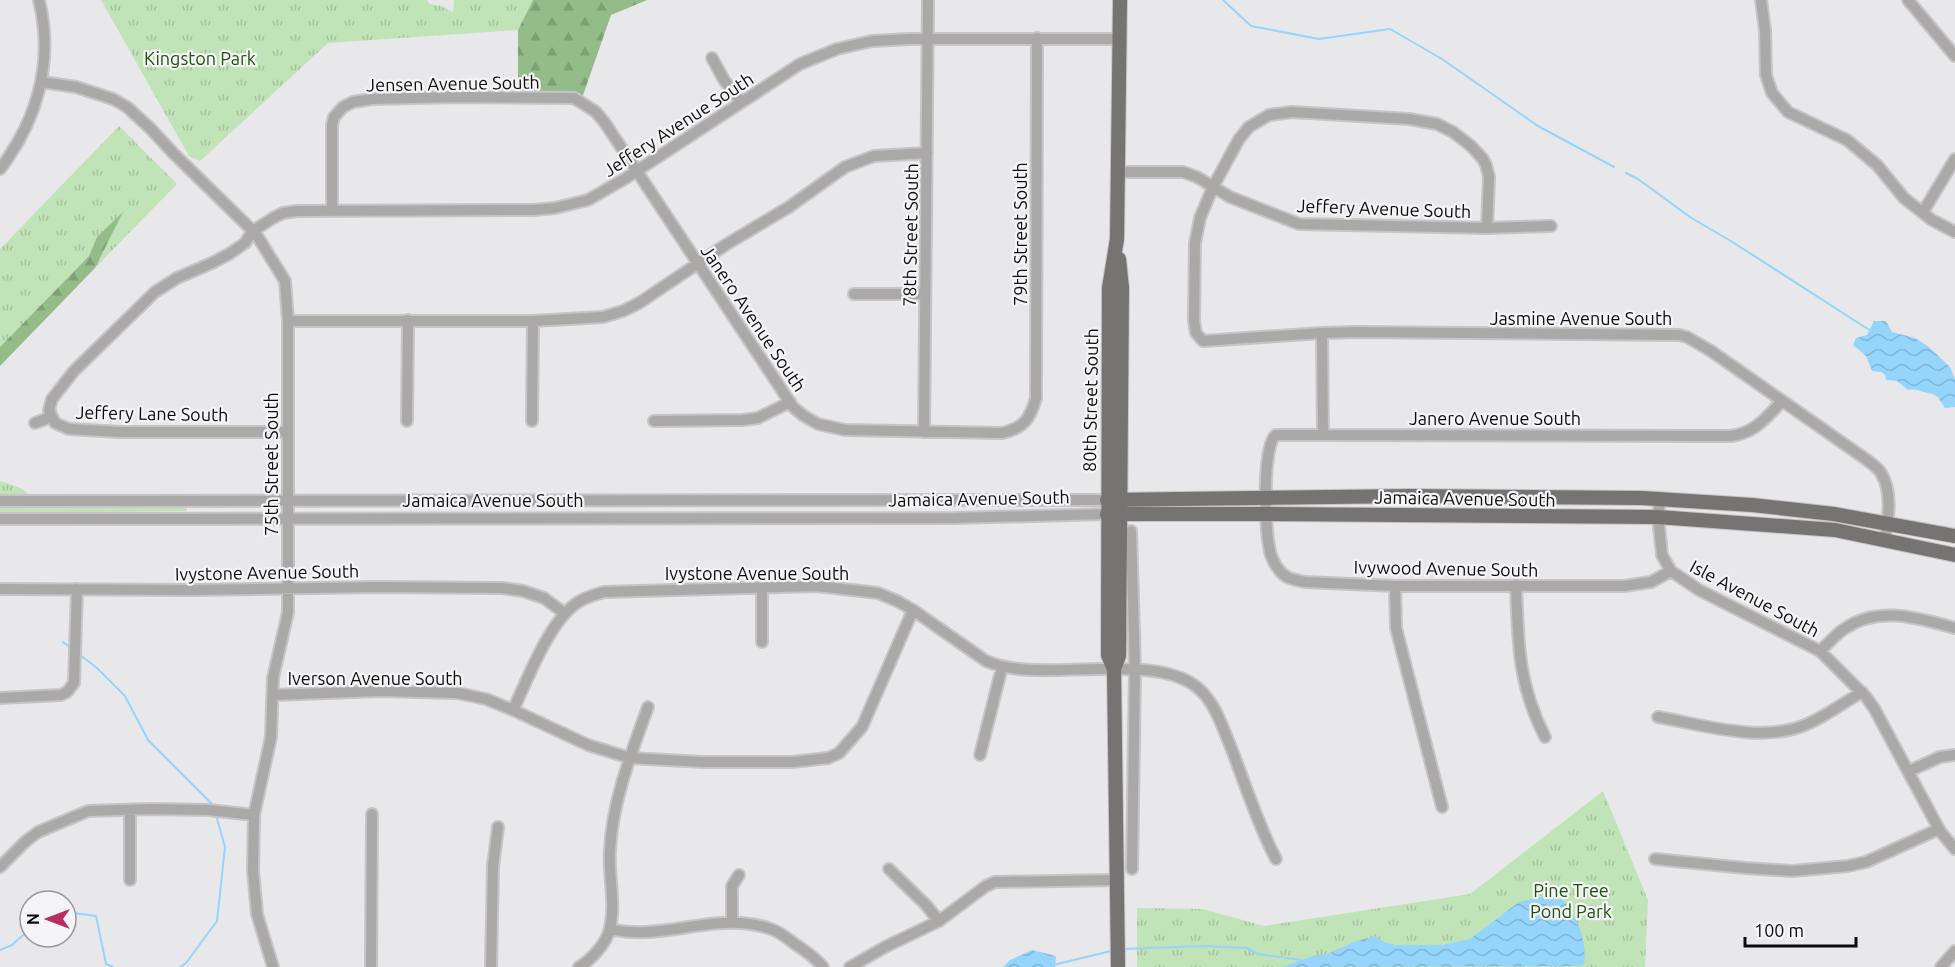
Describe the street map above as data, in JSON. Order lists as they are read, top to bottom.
{
  "streets": {
    "main road": ["80th Street South", "Jamaica Avenue South"],
    "street": [
      "Jensen Avenue South",
      "Jeffery Avenue South",
      "79th Street South",
      "78th Street South",
      "Janero Avenue South",
      "Jasmine Avenue South",
      "Jeffery Lane South",
      "75th Street South",
      "Ivywood Avenue South",
      "Ivystone Avenue South",
      "Isle Avenue South",
      "Iverson Avenue South"
    ]
  },
  "crossings": [
    ["Jensen Avenue South", "Jeffery Avenue South"],
    ["Jensen Avenue South", "Janero Avenue South"],
    ["Jeffery Avenue South", "79th Street South"],
    ["Jeffery Avenue South", "78th Street South"],
    ["Jeffery Avenue South", "Janero Avenue South"],
    ["Jeffery Avenue South", "Jasmine Avenue South"],
    ["Jeffery Avenue South", "80th Street South"],
    ["Jeffery Avenue South", "Jeffery Lane South"],
    ["Jeffery Avenue South", "75th Street South"],
    ["79th Street South", "Janero Avenue South"],
    ["78th Street South", "Janero Avenue South"],
    ["Janero Avenue South", "Jasmine Avenue South"],
    ["Janero Avenue South", "Jamaica Avenue South"],
    ["Janero Avenue South", "Ivywood Avenue South"],
    ["Jasmine Avenue South", "Jamaica Avenue South"],
    ["80th Street South", "Jamaica Avenue South"],
    ["80th Street South", "Ivystone Avenue South"],
    ["Jeffery Lane South", "75th Street South"],
    ["75th Street South", "Jamaica Avenue South"],
    ["75th Street South", "Ivystone Avenue South"],
    ["75th Street South", "Iverson Avenue South"],
    ["Jamaica Avenue South", "Ivywood Avenue South"],
    ["Jamaica Avenue South", "Isle Avenue South"],
    ["Ivywood Avenue South", "Isle Avenue South"],
    ["Ivystone Avenue South", "Iverson Avenue South"]
  ],
  "parks": ["Kingston Park", "Pine Tree Pond Park"],
  "scale_bar": "100 m",
  "north": "left"
}
